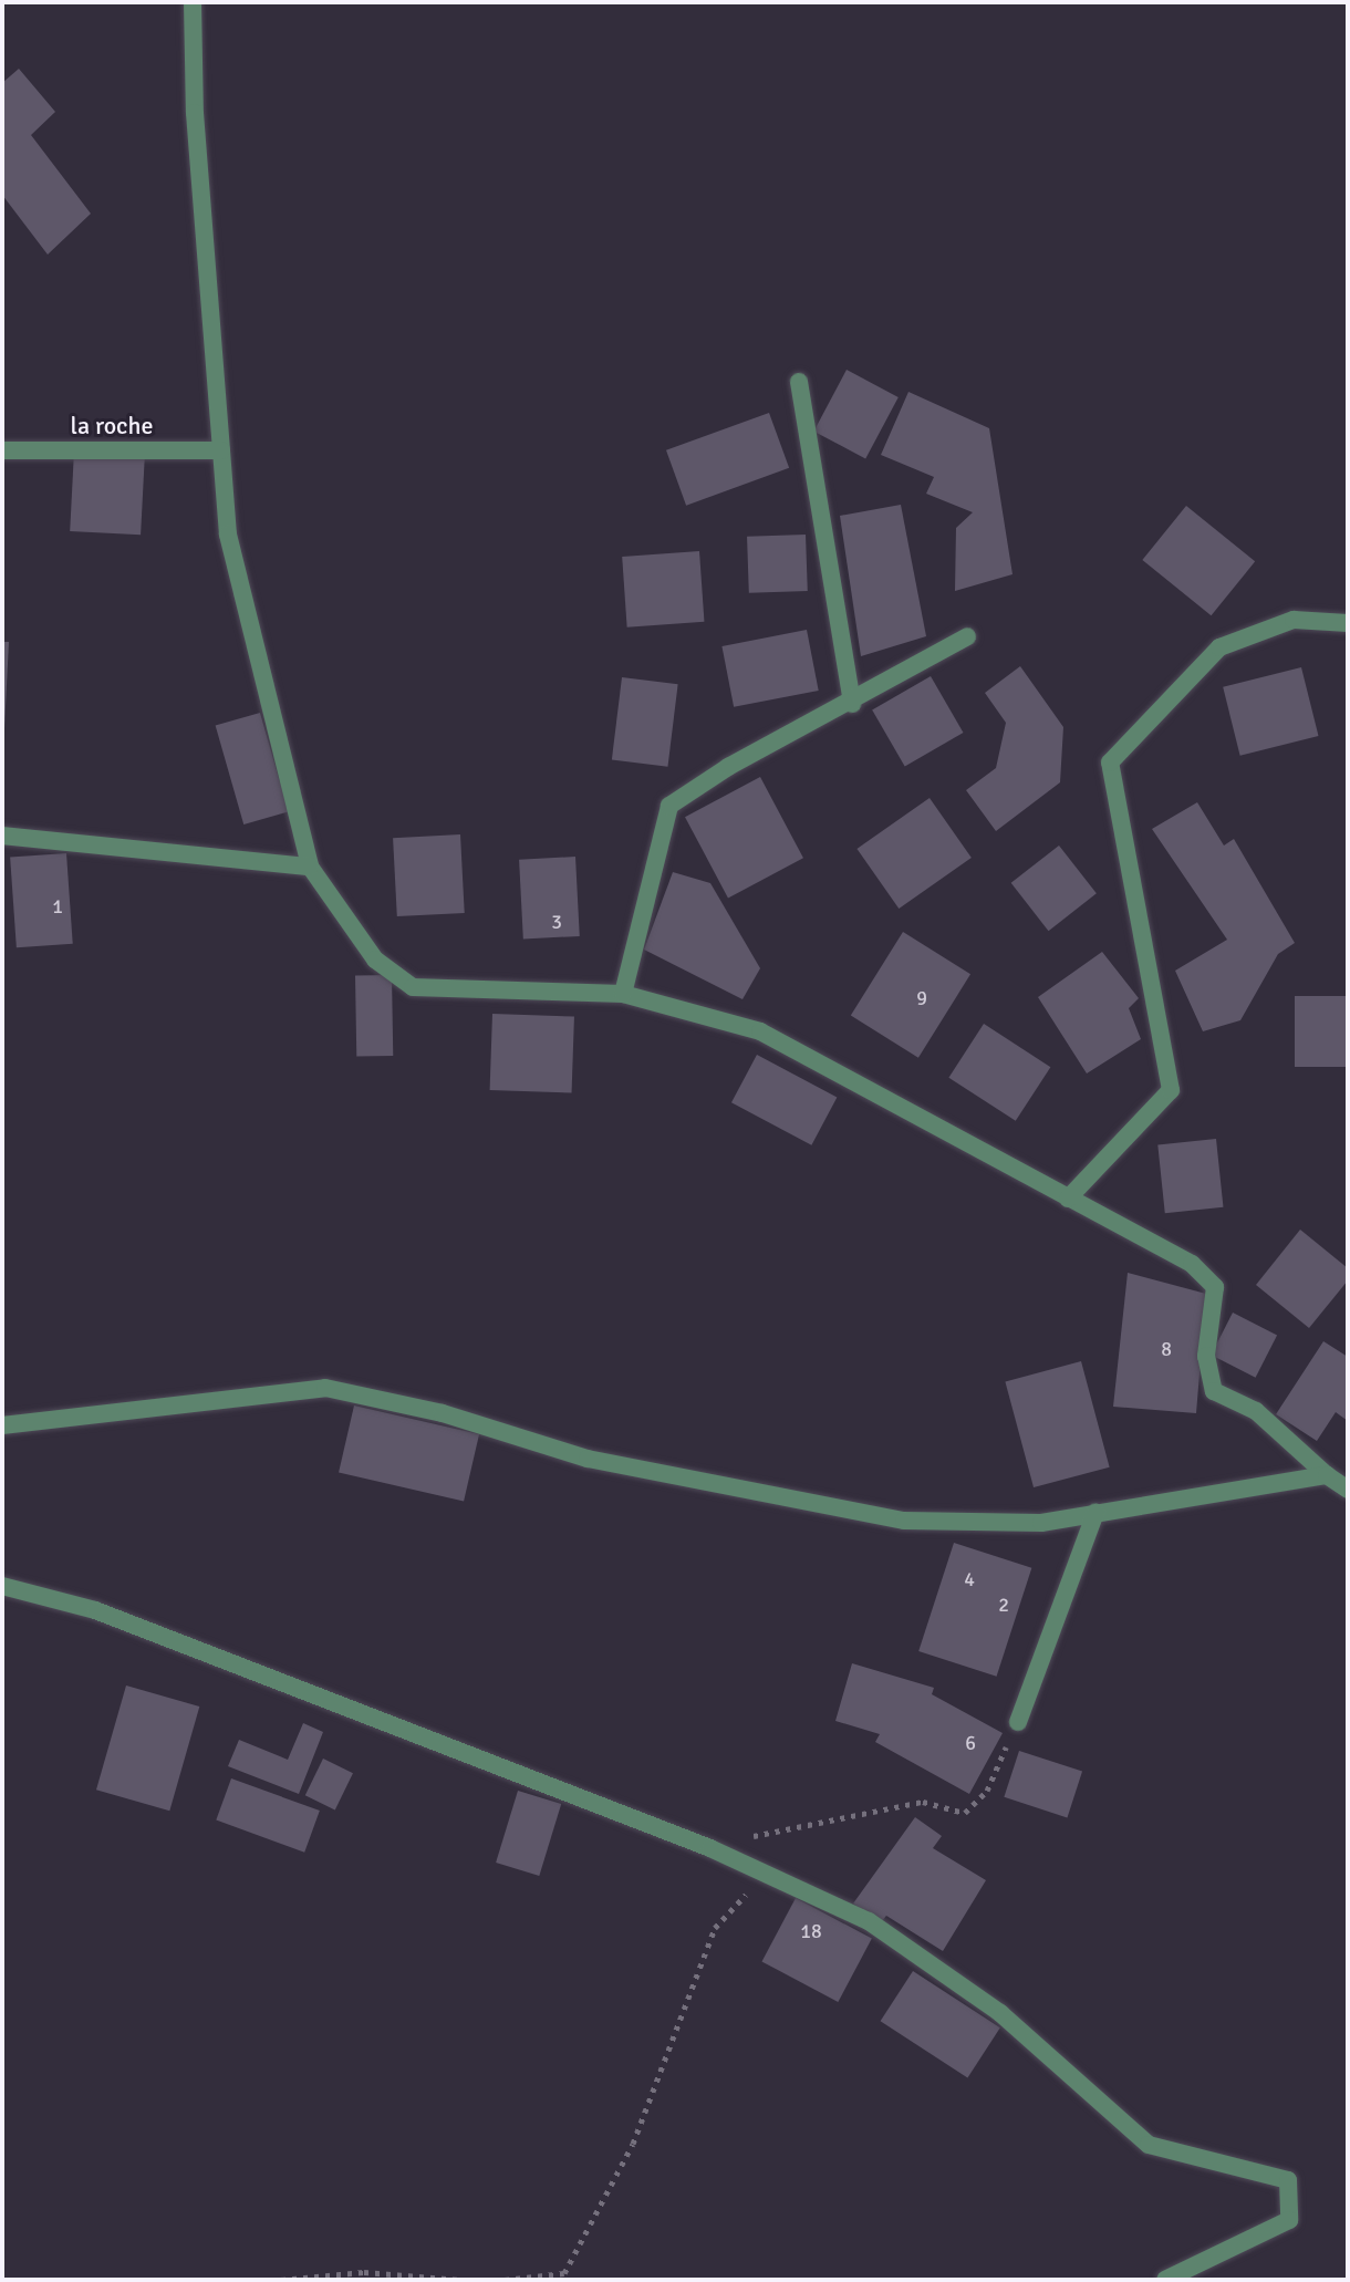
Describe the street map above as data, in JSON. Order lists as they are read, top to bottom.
{
  "streets": {
    "street": ["la roche"]
  },
  "house_numbers": [
    "1",
    "3",
    "9",
    "8",
    "4",
    "2",
    "6",
    "18"
  ]
}
